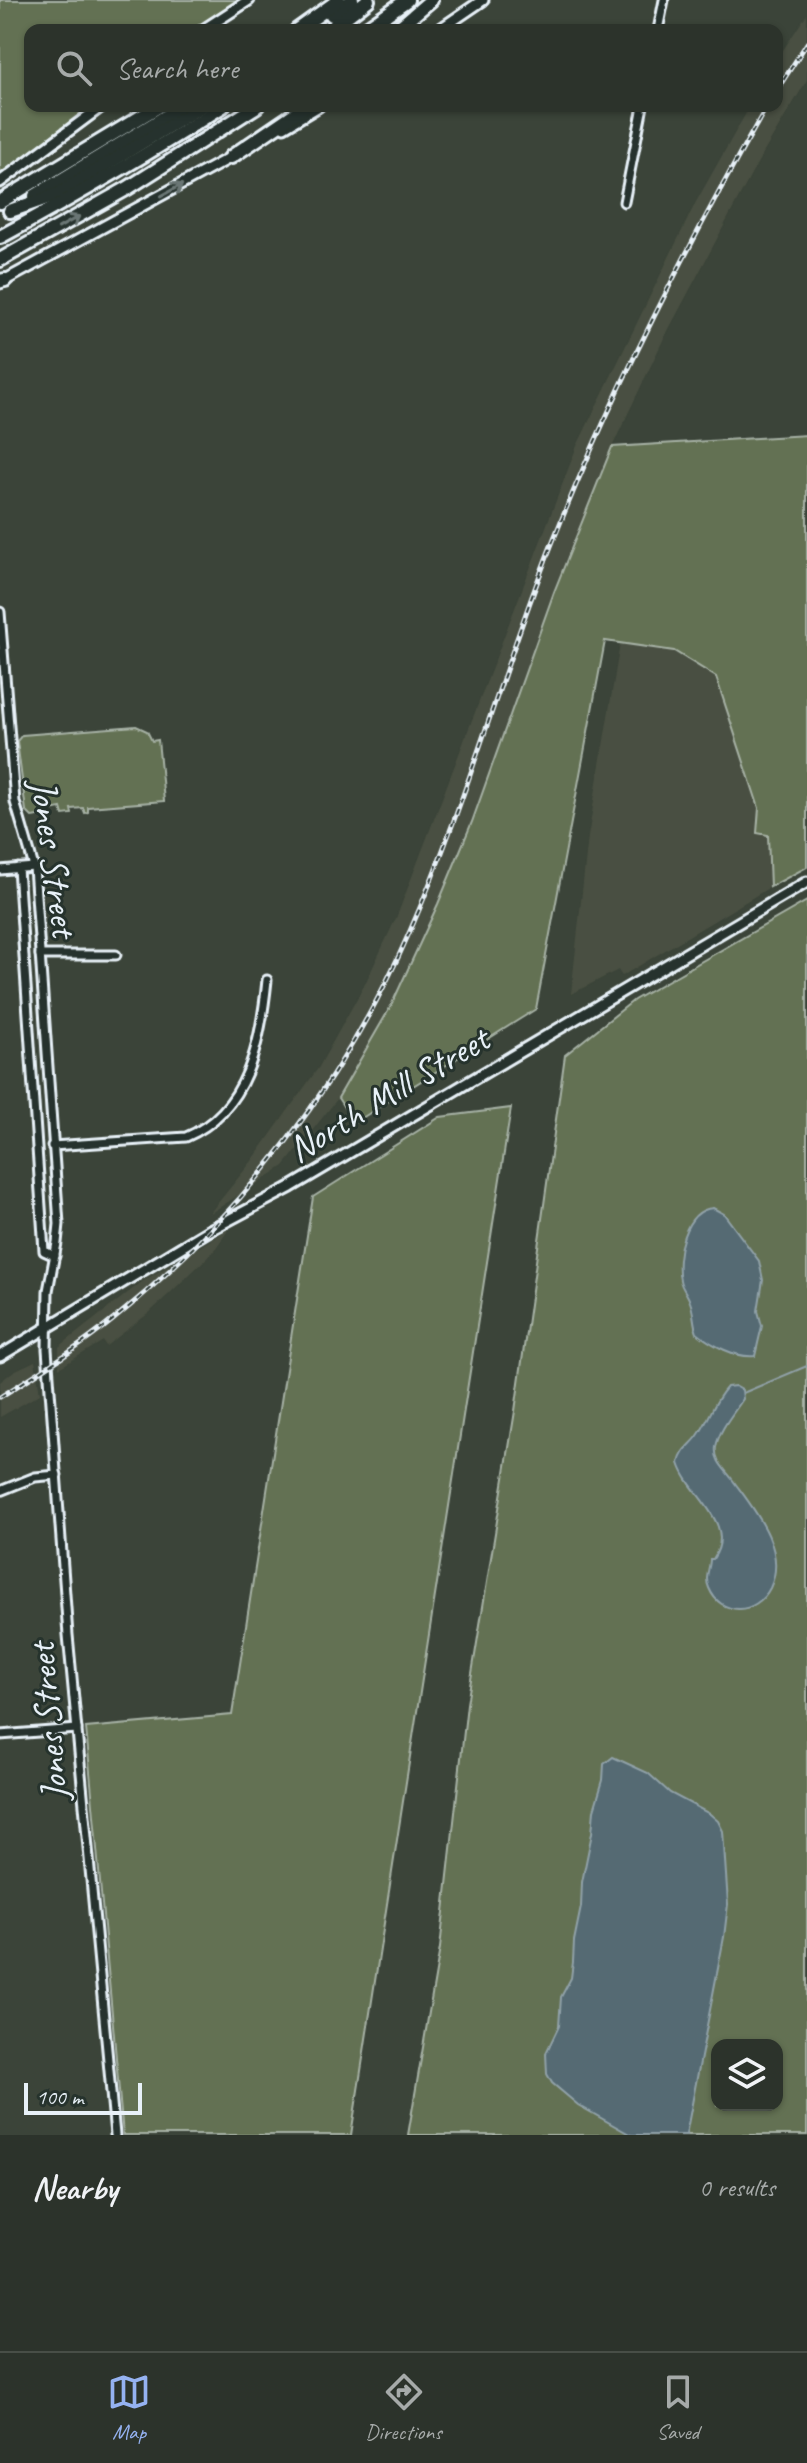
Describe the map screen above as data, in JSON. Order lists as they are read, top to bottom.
{
  "streets": {
    "main road": ["North Mill Street"],
    "street": ["Jones Street"]
  },
  "crossings": [
    ["Jones Street", "North Mill Street"]
  ],
  "scale_bar": "100 m",
  "page": {
    "search": "Search here",
    "scale": "100 m",
    "heading": ["Nearby", "0 results"],
    "nav": ["Map", "Directions", "Saved"]
  }
}
